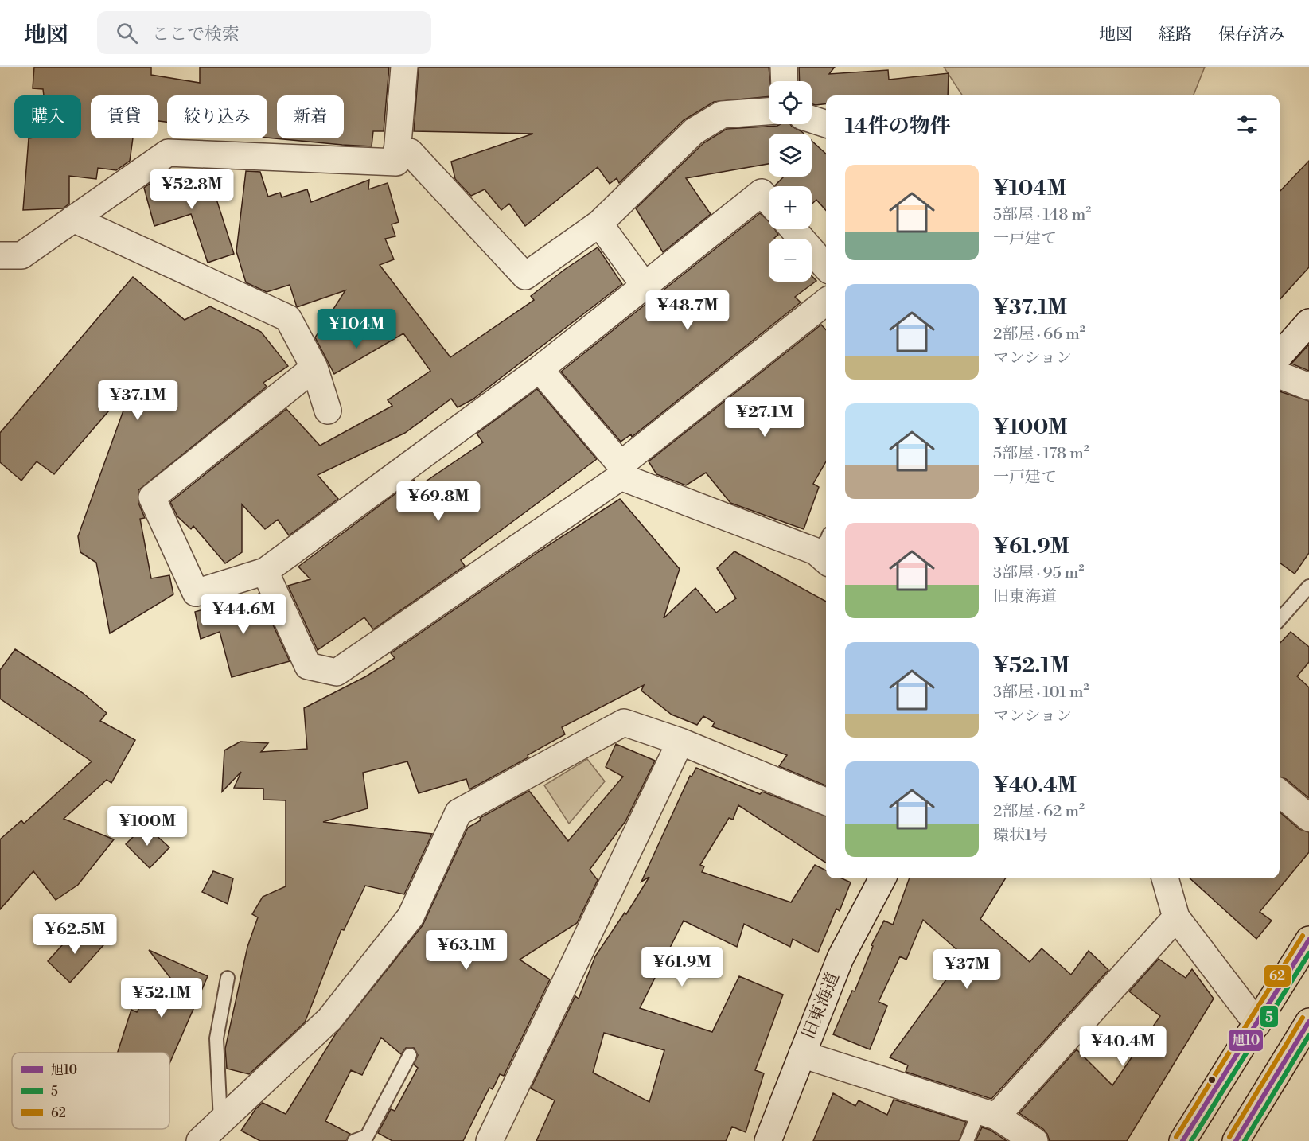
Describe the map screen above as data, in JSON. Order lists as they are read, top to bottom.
{
  "streets": {
    "street": ["旧東海道"]
  },
  "lines": ["transit line 62", "transit line 旭10", "transit line 5"],
  "legend": ["旭10", "5", "62"],
  "page": {
    "header": "地図",
    "search": "ここで検索",
    "nav": ["地図", "経路", "保存済み"],
    "map_buttons": ["+", "−"],
    "chip": [
      "購入",
      "賃貸",
      "絞り込み",
      "新着"
    ],
    "heading": "14件の物件",
    "list": [
      {
        "name": "¥104M",
        "note": "5部屋 · 148 m² · 一戸建て"
      },
      {
        "name": "¥37.1M",
        "note": "2部屋 · 66 m² · マンション"
      },
      {
        "name": "¥100M",
        "note": "5部屋 · 178 m² · 一戸建て"
      },
      {
        "name": "¥61.9M",
        "note": "3部屋 · 95 m² · 旧東海道"
      },
      {
        "name": "¥52.1M",
        "note": "3部屋 · 101 m² · マンション"
      },
      {
        "name": "¥40.4M",
        "note": "2部屋 · 62 m² · 環状1号"
      }
    ],
    "price": [
      "¥52.8M",
      "¥48.7M",
      "¥104M",
      "¥37.1M",
      "¥27.1M",
      "¥69.8M",
      "¥44.6M",
      "¥100M",
      "¥62.5M",
      "¥63.1M",
      "¥61.9M",
      "¥37M",
      "¥52.1M",
      "¥40.4M"
    ]
  }
}
